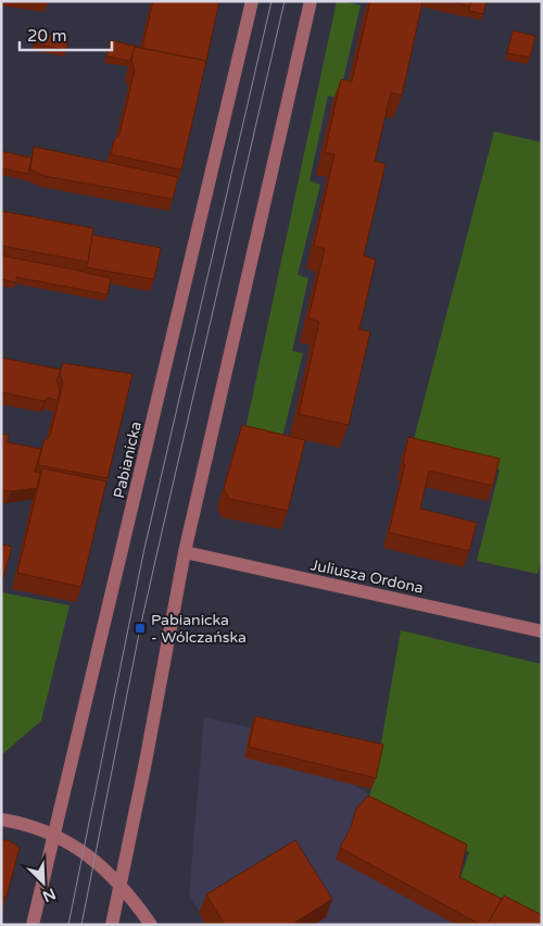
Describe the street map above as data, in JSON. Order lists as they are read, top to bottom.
{
  "streets": {
    "street": ["Pabianicka", "Juliusza Ordona"]
  },
  "places": {
    "transit": ["Pabianicka - Wólczańska"]
  },
  "scale_bar": "20 m",
  "north": "bottom right"
}
